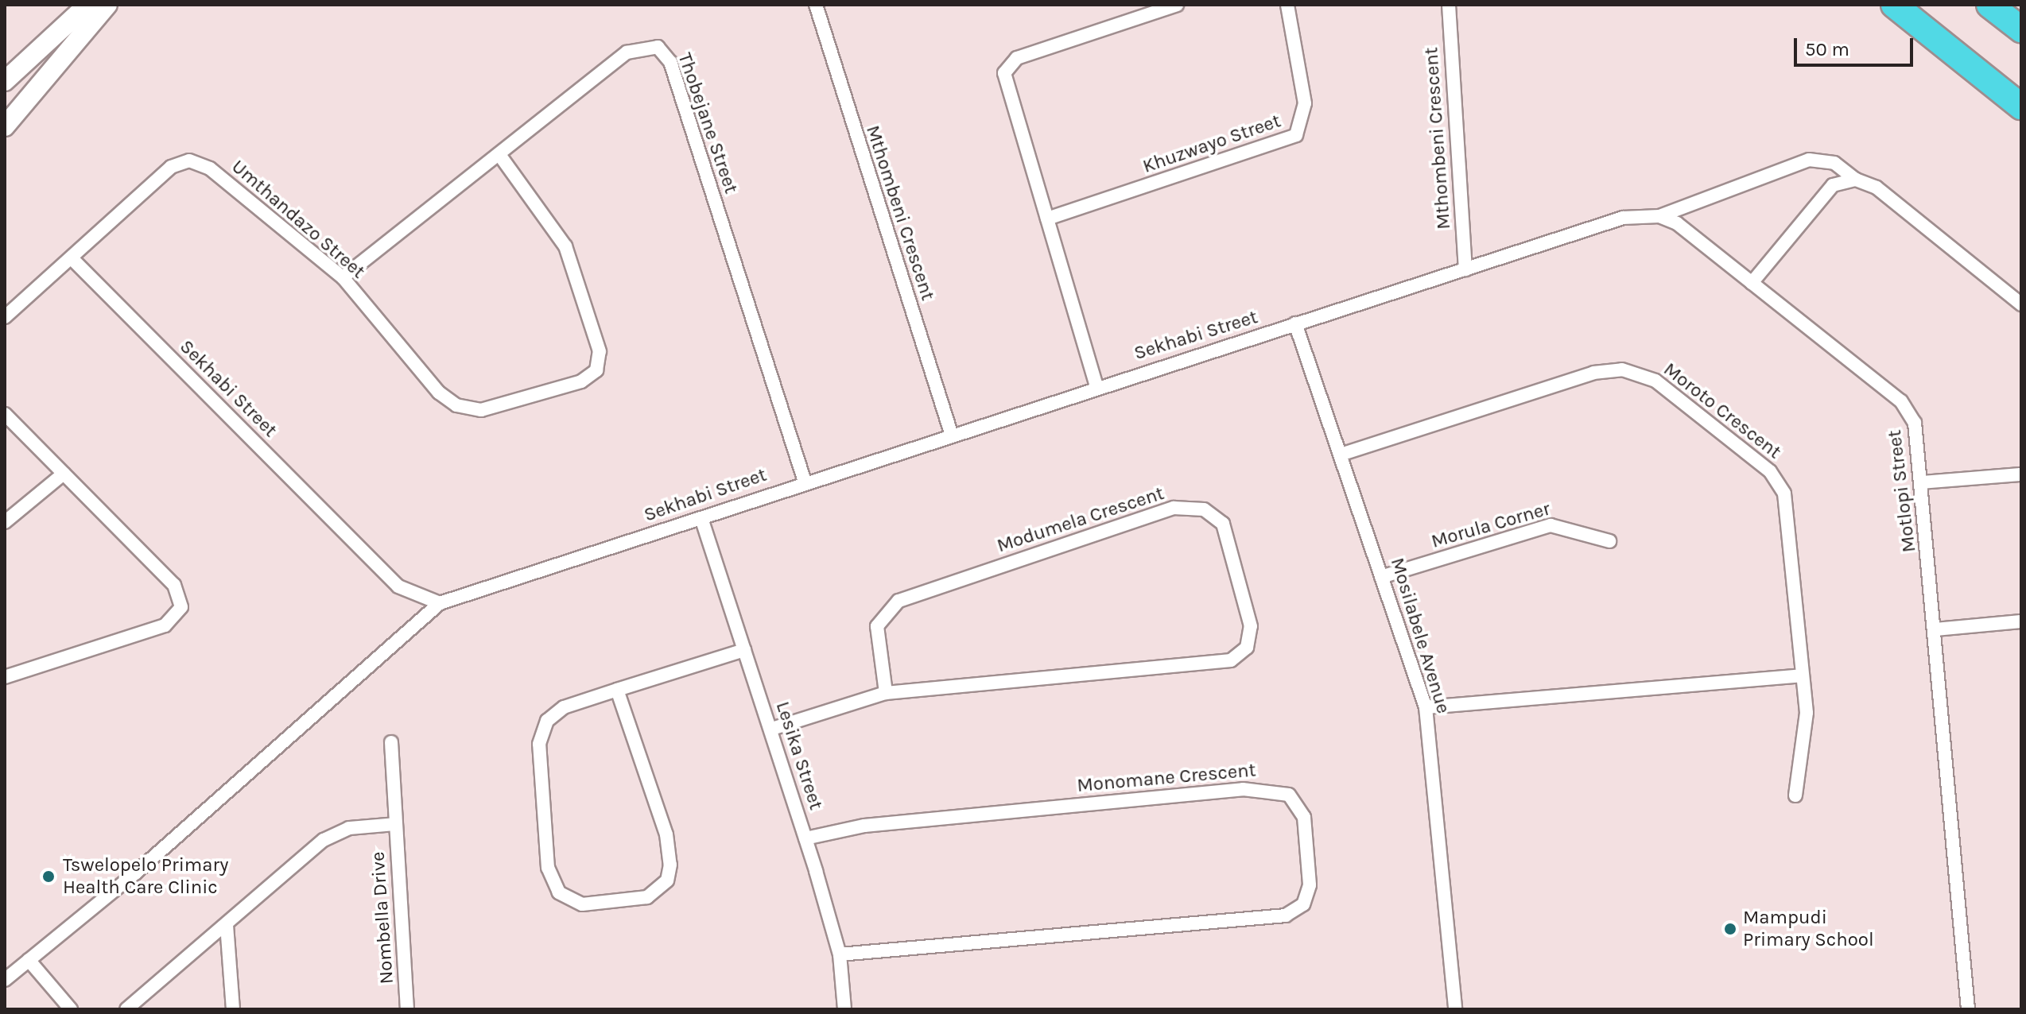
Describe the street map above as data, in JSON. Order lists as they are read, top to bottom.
{
  "streets": {
    "street": [
      "Thobejane Street",
      "Mthombeni Crescent",
      "Khuzwayo Street",
      "Umthandazo Street",
      "Sekhabi Street",
      "Moroto Crescent",
      "Motlopi Street",
      "Modumela Crescent",
      "Morula Corner",
      "Mosilabele Avenue",
      "Lesika Street",
      "Monomane Crescent",
      "Nombella Drive"
    ]
  },
  "crossings": [
    ["Thobejane Street", "Umthandazo Street"],
    ["Thobejane Street", "Sekhabi Street"],
    ["Mthombeni Crescent", "Sekhabi Street"],
    ["Umthandazo Street", "Sekhabi Street"],
    ["Sekhabi Street", "Mosilabele Avenue"],
    ["Sekhabi Street", "Lesika Street"],
    ["Moroto Crescent", "Mosilabele Avenue"],
    ["Modumela Crescent", "Lesika Street"],
    ["Morula Corner", "Mosilabele Avenue"],
    ["Lesika Street", "Monomane Crescent"]
  ],
  "places": ["Tswelopelo Primary Health Care Clinic", "Mampudi Primary School"],
  "scale_bar": "50 m"
}
